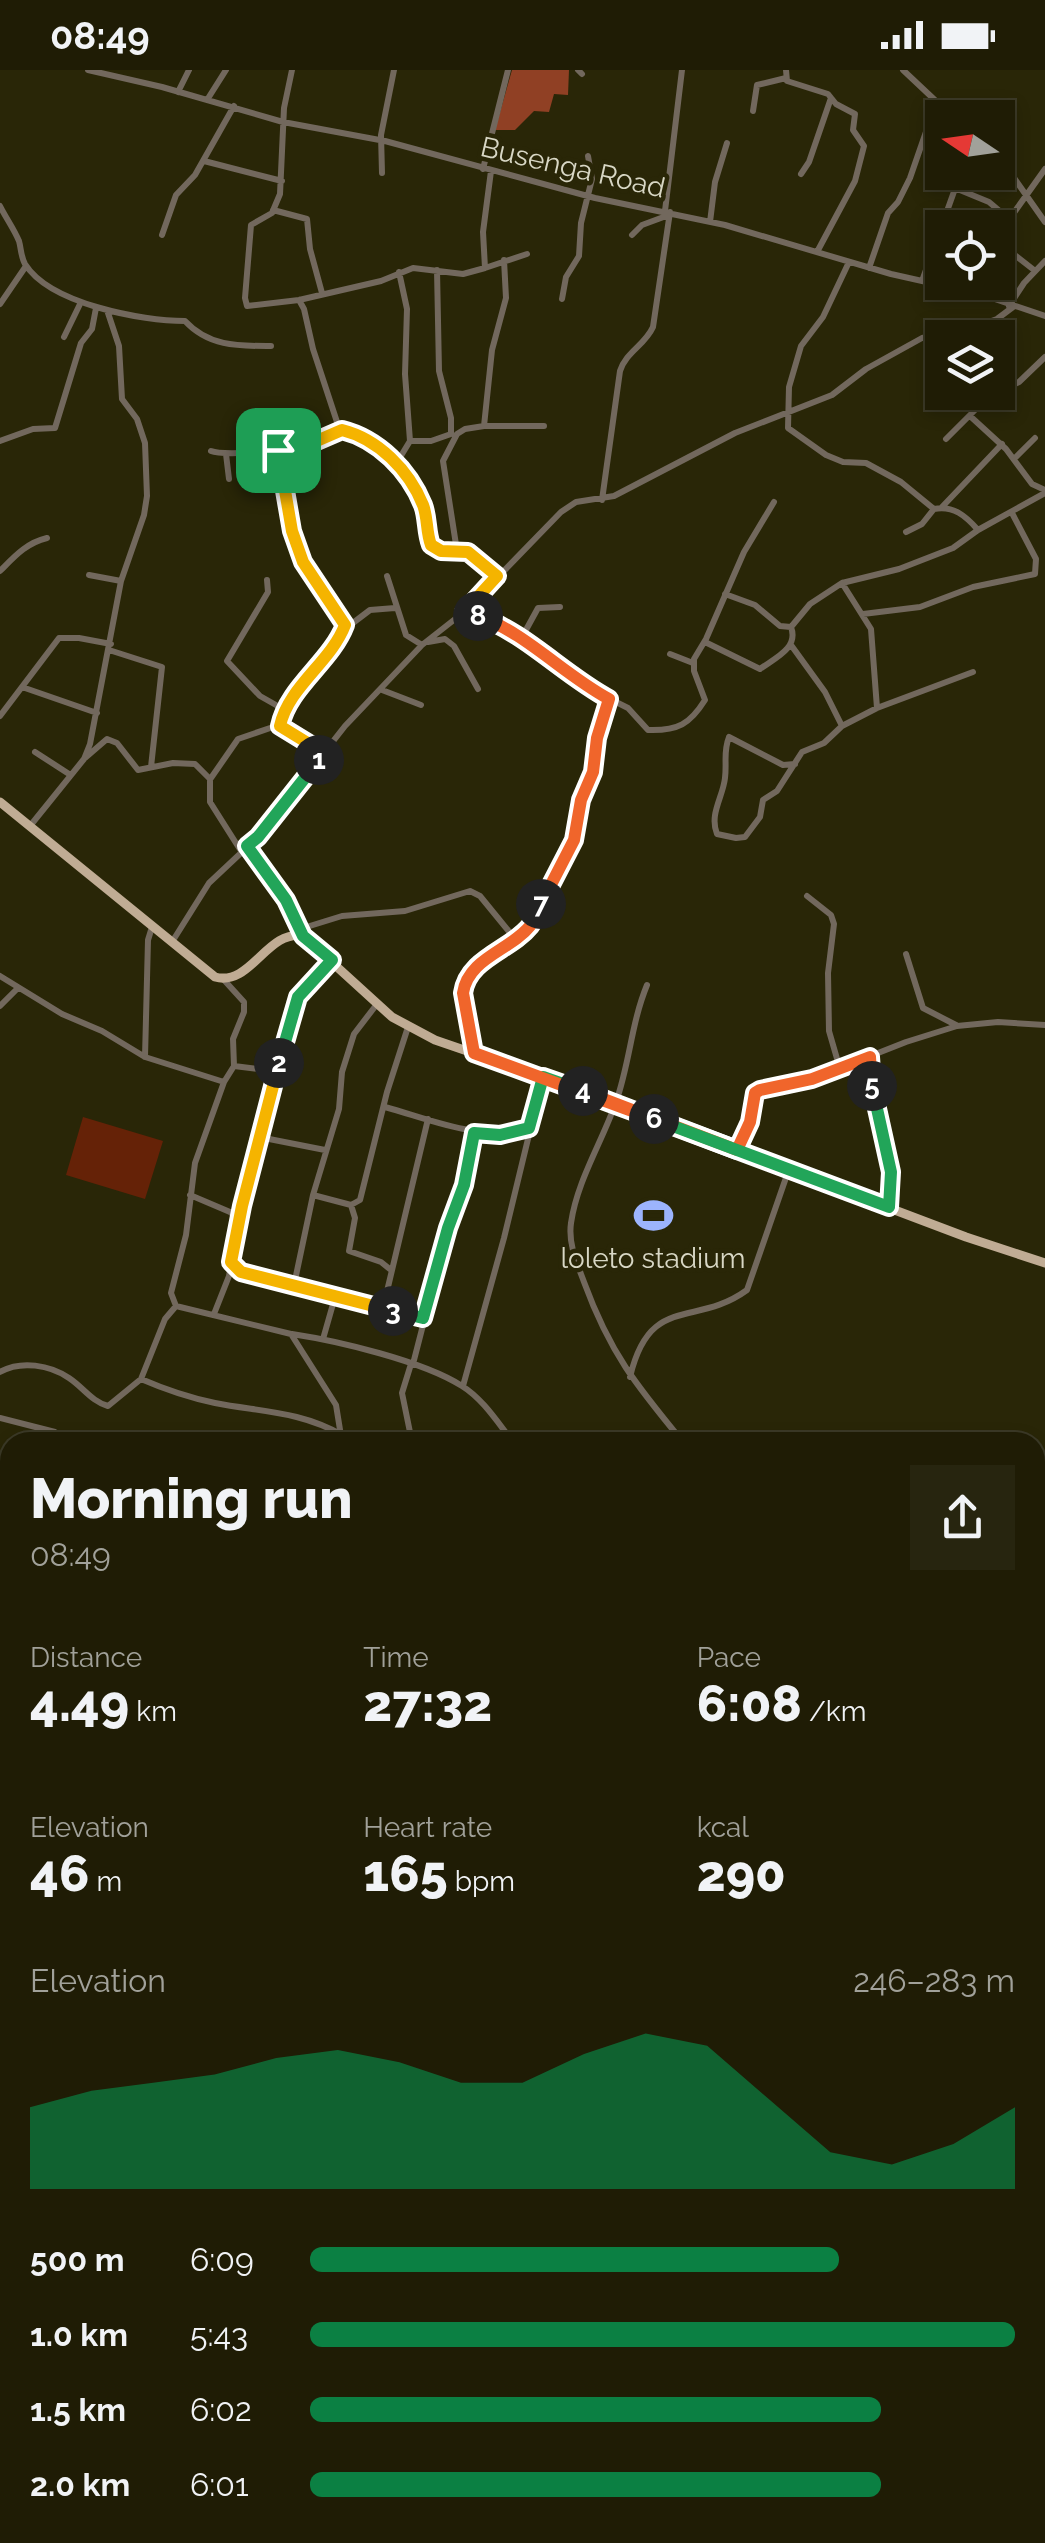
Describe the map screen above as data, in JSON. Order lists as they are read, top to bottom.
{
  "streets": {
    "street": ["Busenga Road"]
  },
  "places": {
    "sports": ["loleto stadium"]
  },
  "north": "left",
  "page": {
    "status": "08:49",
    "pins": [
      "8",
      "1",
      "7",
      "2",
      "5",
      "4",
      "6",
      "3"
    ],
    "heading": ["Morning run", "08:49"],
    "stats": [
      ["Distance", "4.49 km"],
      ["Time", "27:32"],
      ["Pace", "6:08 /km"],
      ["Elevation", "46 m"],
      ["Heart rate", "165 bpm"],
      ["kcal", "290"]
    ],
    "chart": ["Elevation", "246–283 m"],
    "list": [
      {
        "name": "500 m",
        "note": "6:09"
      },
      {
        "name": "1.0 km",
        "note": "5:43"
      },
      {
        "name": "1.5 km",
        "note": "6:02"
      },
      {
        "name": "2.0 km",
        "note": "6:01"
      }
    ]
  }
}
